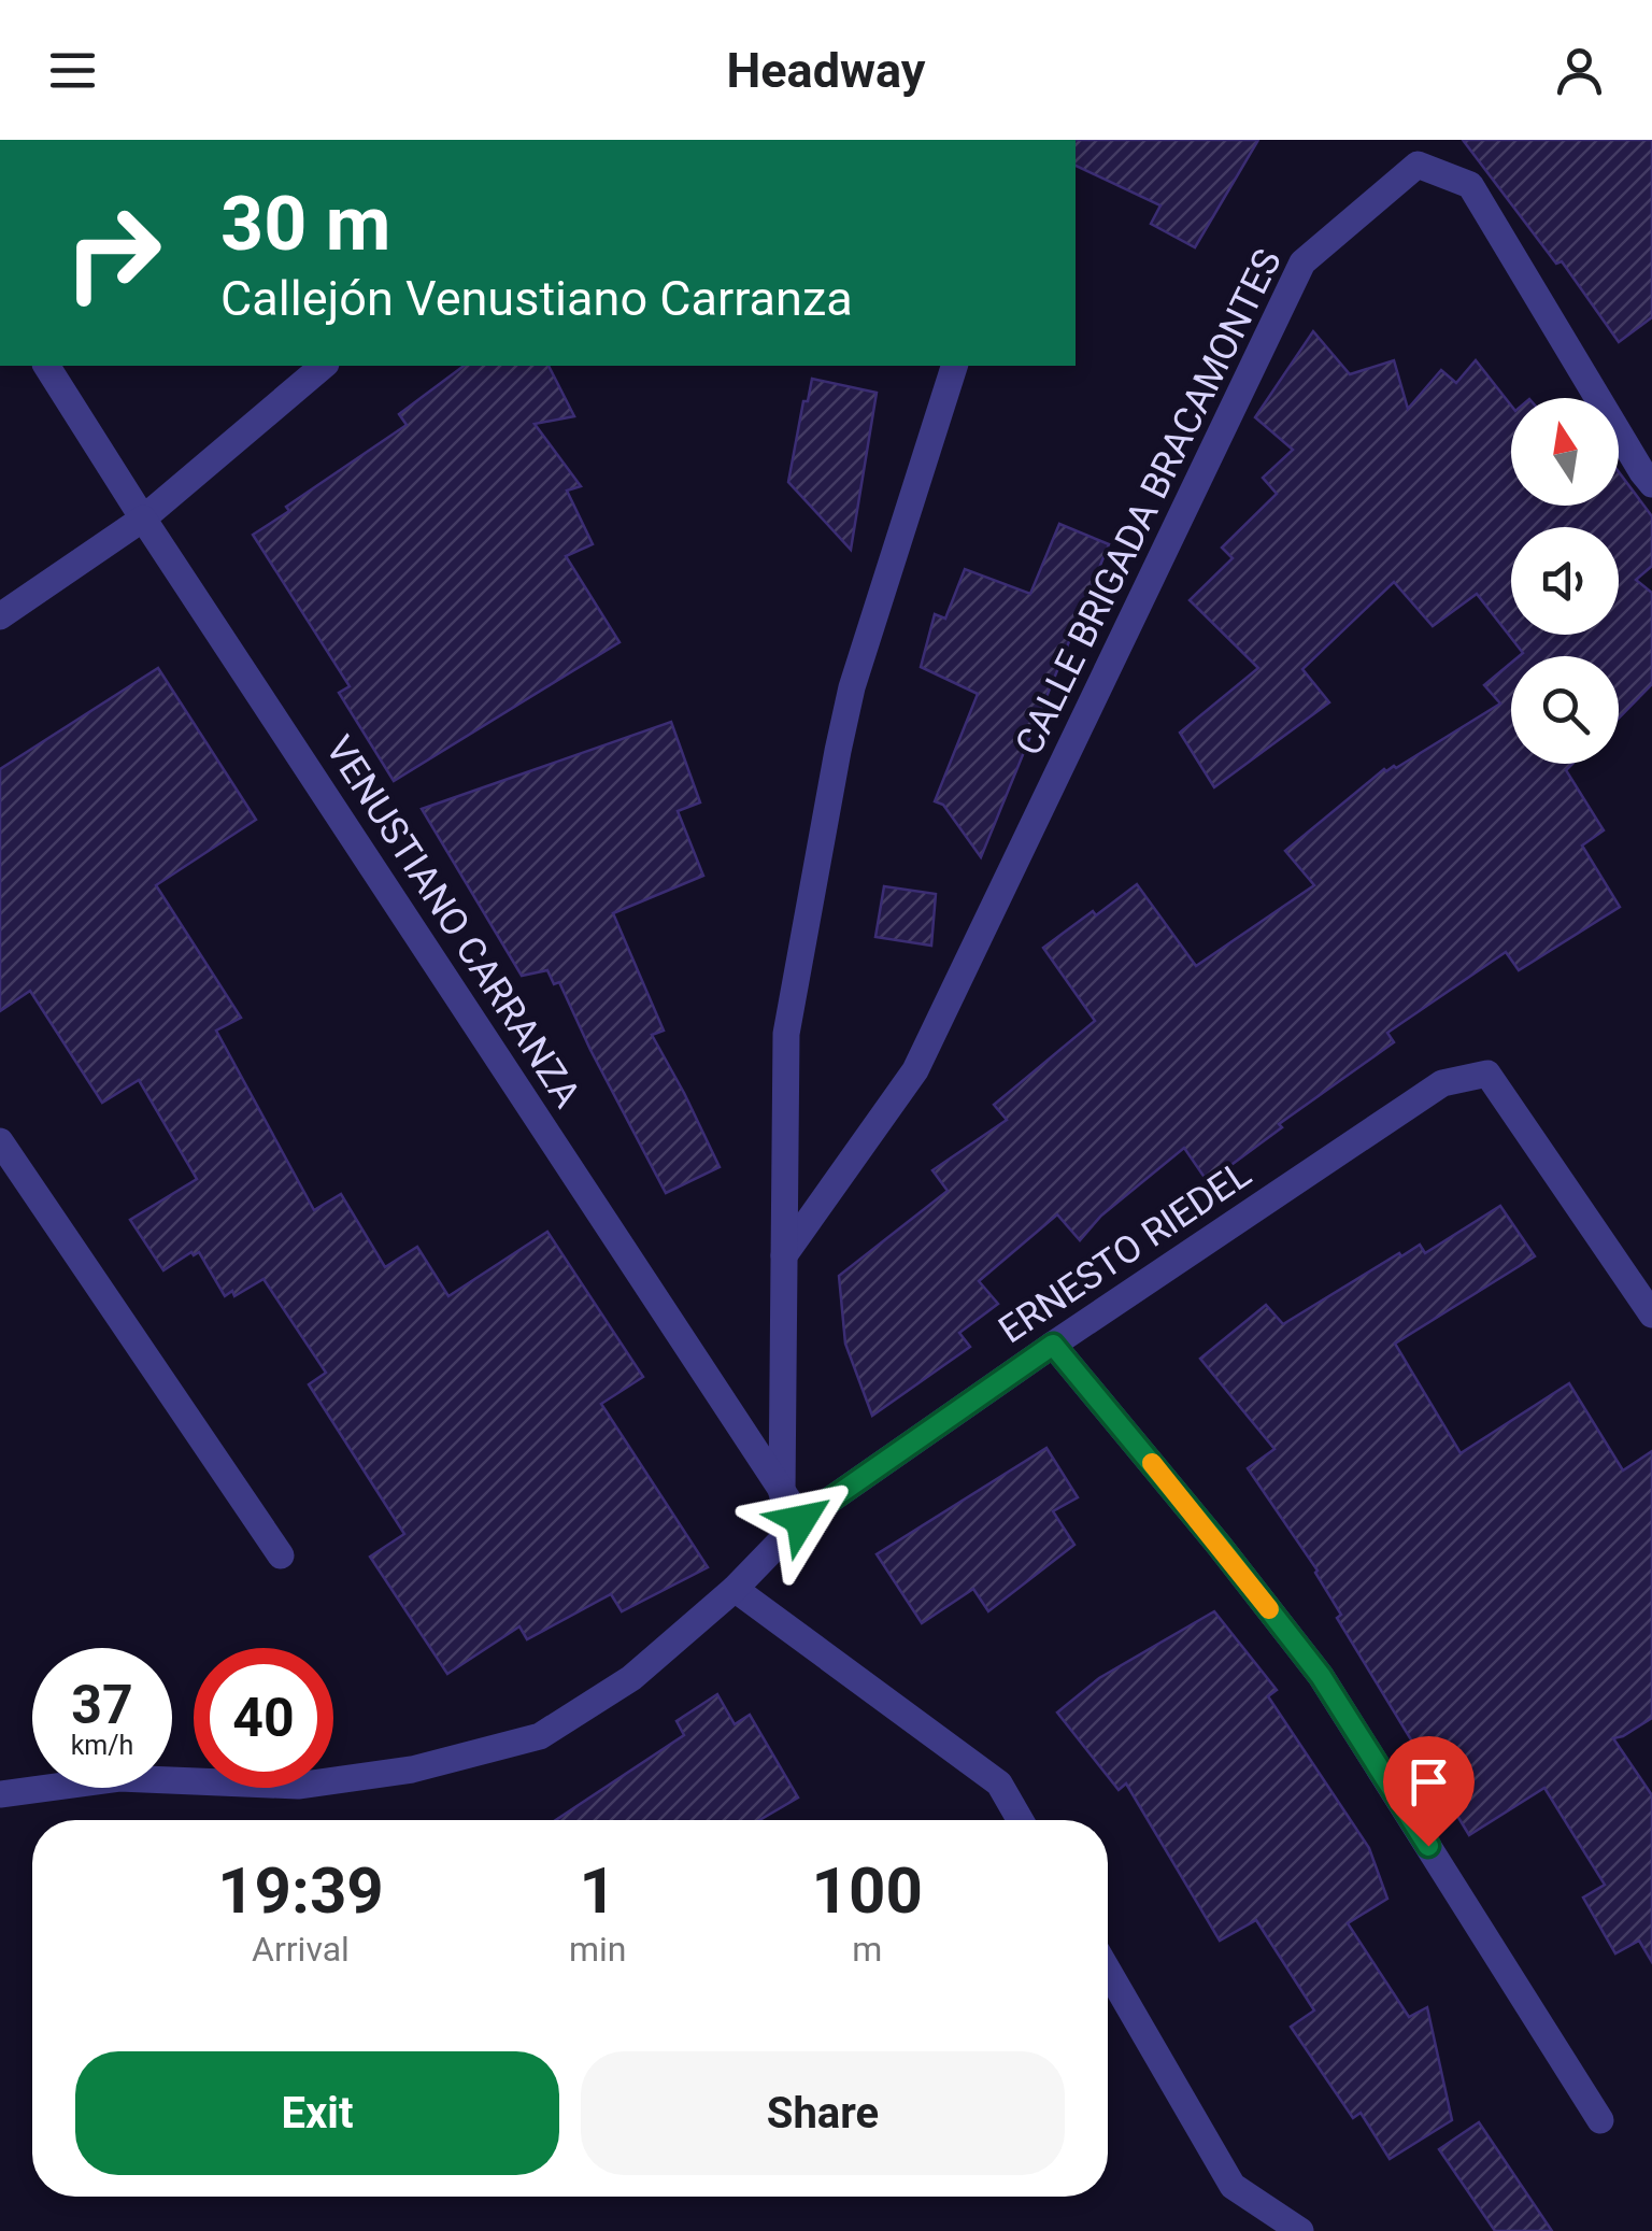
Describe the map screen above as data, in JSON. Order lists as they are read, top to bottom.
{
  "streets": {
    "street": ["CALLE BRIGADA BRACAMONTES", "VENUSTIANO CARRANZA", "ERNESTO RIEDEL"]
  },
  "crossings": [
    ["VENUSTIANO CARRANZA", "ERNESTO RIEDEL"]
  ],
  "north": "top",
  "page": {
    "header": "Headway",
    "turn": ["30 m", "Callejón Venustiano Carranza"],
    "speed": "37 km/h",
    "limit": "40",
    "eta": [
      "19:39",
      "Arrival",
      "1",
      "min",
      "100",
      "m"
    ],
    "buttons": ["Exit", "Share"]
  }
}
